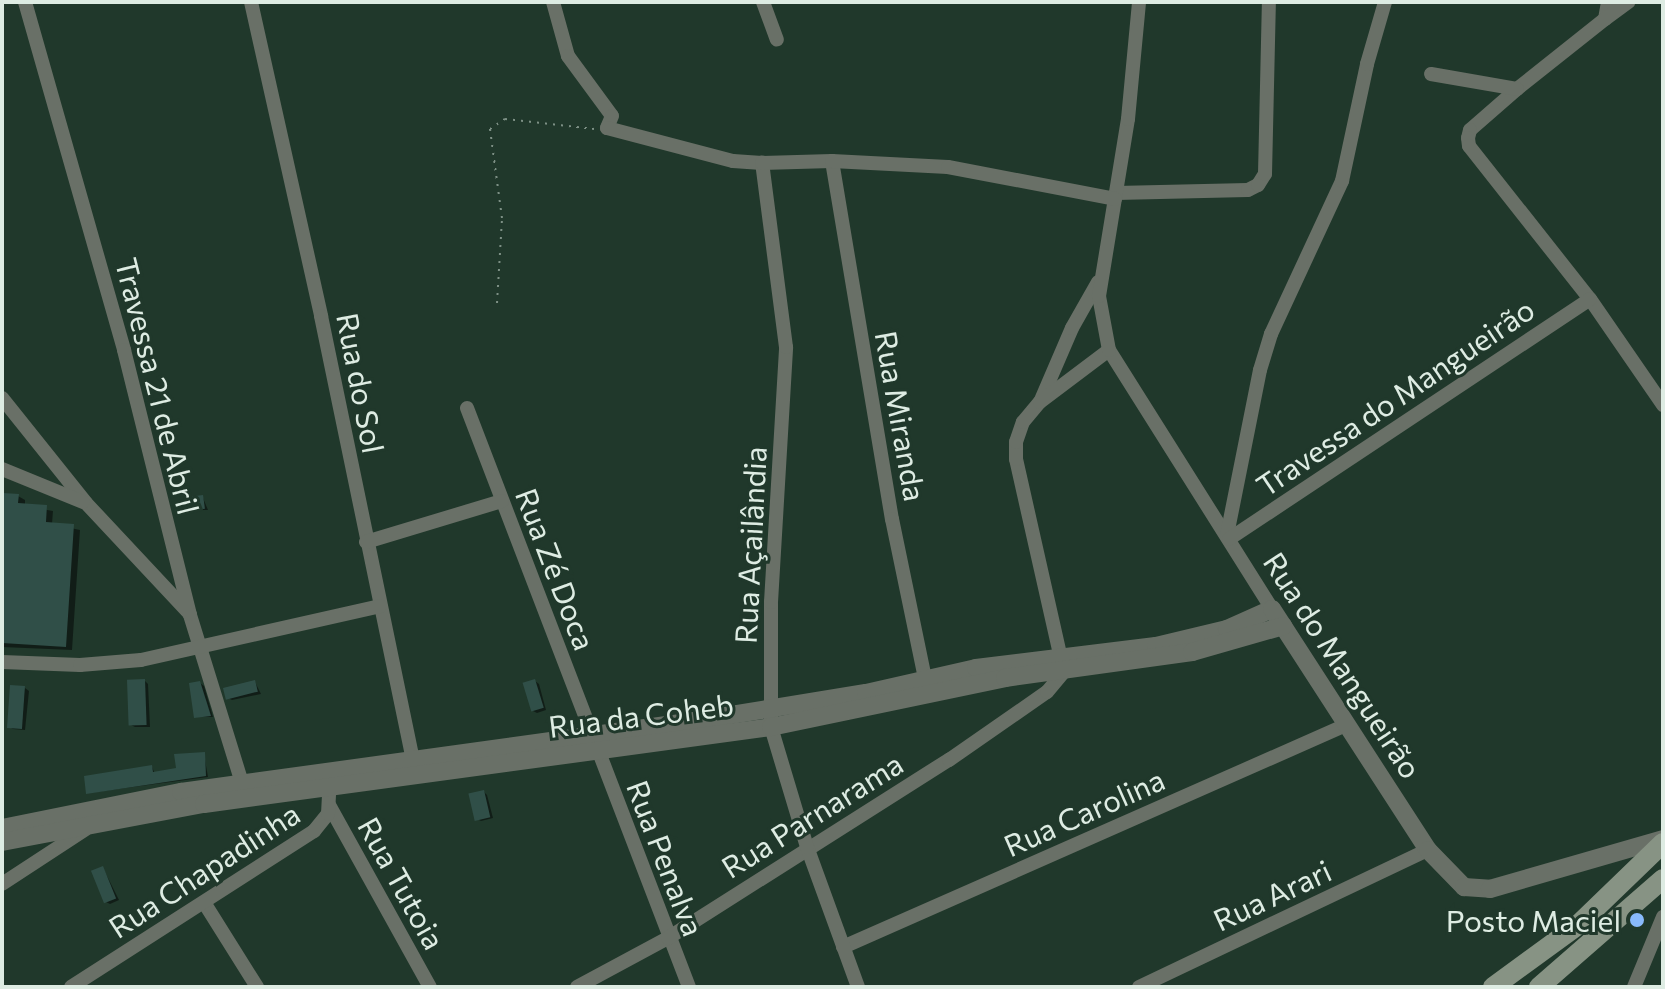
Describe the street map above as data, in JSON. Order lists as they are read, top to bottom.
{
  "streets": {
    "street": [
      "Rua do Sol",
      "Travessa 21 de Abril",
      "Travessa do Mangueirão",
      "Rua Miranda",
      "Rua Açailândia",
      "Rua Zé Doca",
      "Rua do Mangueirão",
      "Rua da Coheb",
      "Rua Carolina",
      "Rua Parnarama",
      "Rua Penalva",
      "Rua Chapadinha",
      "Rua Tutoia",
      "Rua Arari"
    ]
  },
  "crossings": [
    ["Rua do Sol", "Rua da Coheb"],
    ["Travessa 21 de Abril", "Rua da Coheb"],
    ["Travessa do Mangueirão", "Rua do Mangueirão"],
    ["Rua Miranda", "Rua da Coheb"],
    ["Rua Açailândia", "Rua da Coheb"],
    ["Rua Açailândia", "Rua Carolina"],
    ["Rua Açailândia", "Rua Parnarama"],
    ["Rua Zé Doca", "Rua da Coheb"],
    ["Rua Zé Doca", "Rua Penalva"],
    ["Rua do Mangueirão", "Rua da Coheb"],
    ["Rua do Mangueirão", "Rua Carolina"],
    ["Rua do Mangueirão", "Rua Arari"],
    ["Rua da Coheb", "Rua Parnarama"],
    ["Rua da Coheb", "Rua Penalva"],
    ["Rua da Coheb", "Rua Chapadinha"],
    ["Rua da Coheb", "Rua Tutoia"],
    ["Rua Parnarama", "Rua Penalva"],
    ["Rua Chapadinha", "Rua Tutoia"]
  ],
  "places": ["Posto Maciel"]
}
